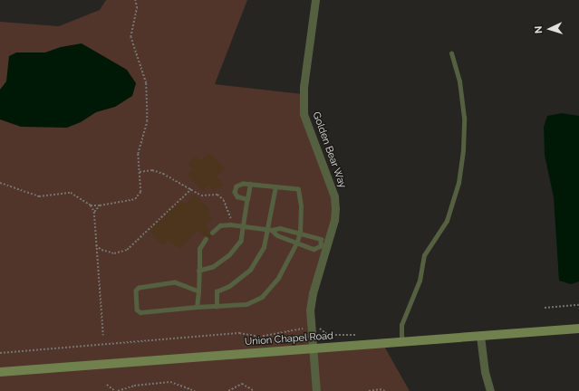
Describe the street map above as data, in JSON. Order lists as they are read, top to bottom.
{
  "streets": {
    "main road": ["Union Chapel Road"],
    "street": ["Golden Bear Way"]
  },
  "crossings": [
    ["Golden Bear Way", "Union Chapel Road"]
  ],
  "north": "left"
}
